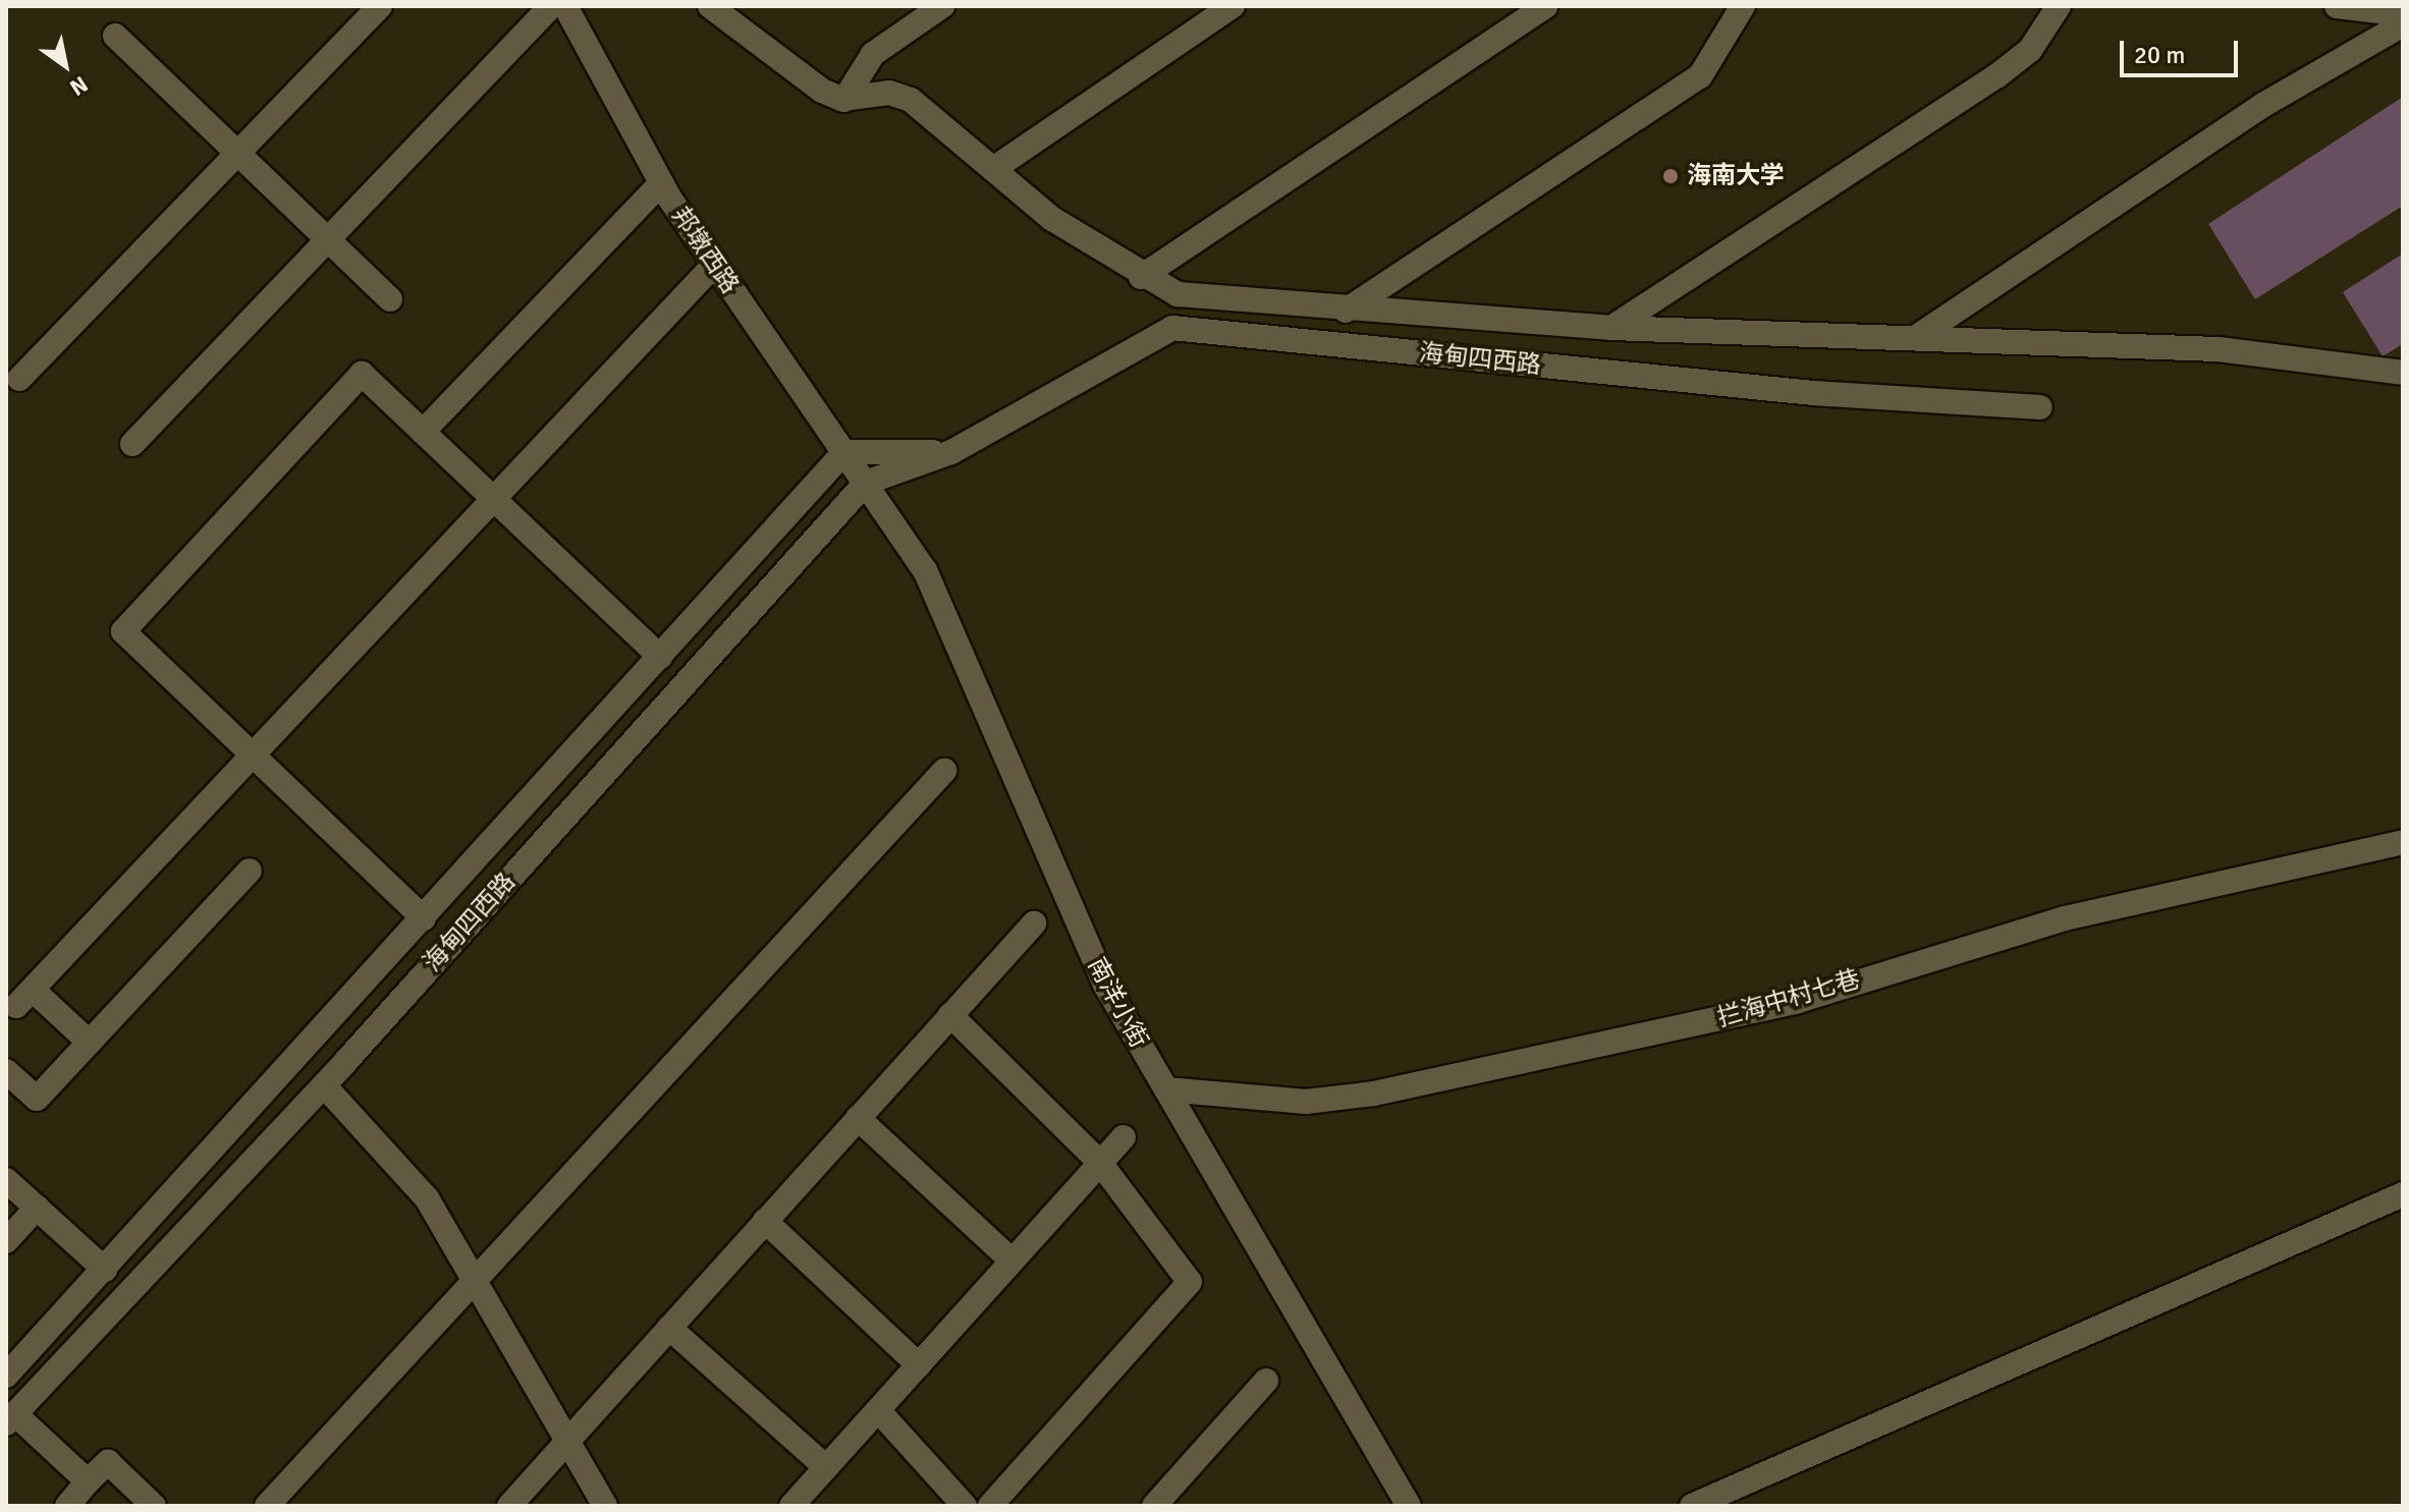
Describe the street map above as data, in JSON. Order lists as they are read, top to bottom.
{
  "streets": {
    "street": [
      "邦墩西路",
      "海甸四西路",
      "拦海中村七巷",
      "南洋小街"
    ]
  },
  "crossings": [
    ["邦墩西路", "海甸四西路"],
    ["邦墩西路", "南洋小街"],
    ["海甸四西路", "南洋小街"],
    ["拦海中村七巷", "南洋小街"]
  ],
  "places": ["海南大学"],
  "scale_bar": "20 m",
  "north": "bottom right"
}
